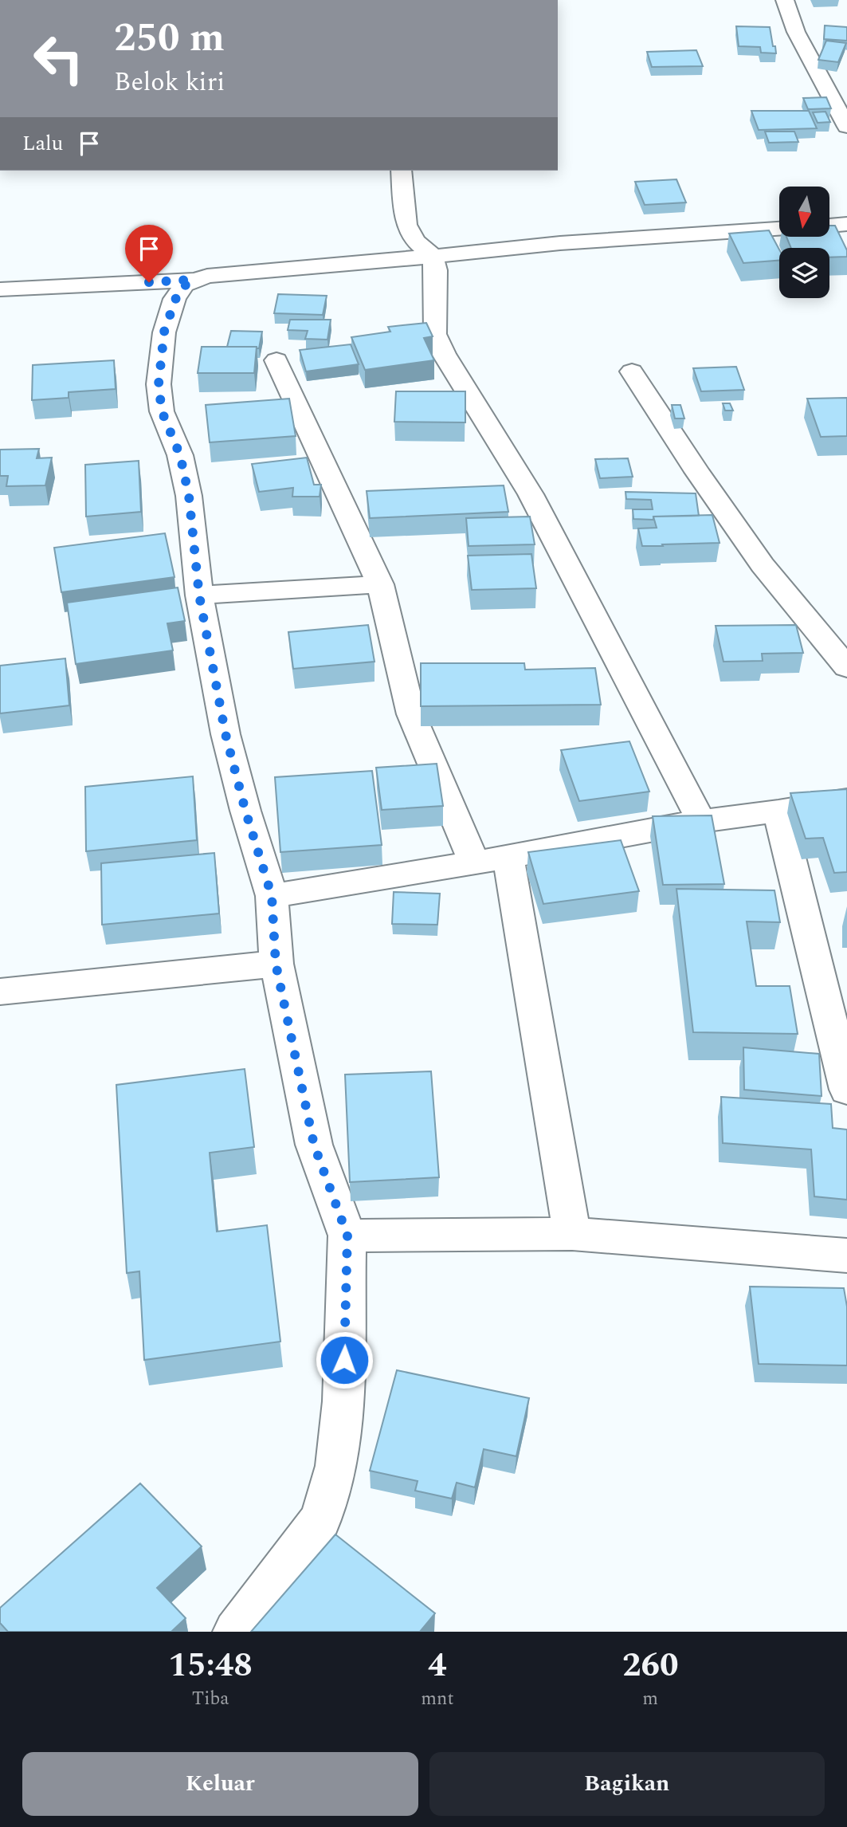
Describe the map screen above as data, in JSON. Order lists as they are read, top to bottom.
{
  "north": "bottom",
  "page": {
    "turn": ["250 m", "Belok kiri"],
    "then": "Lalu",
    "eta": [
      "15:48",
      "Tiba",
      "4",
      "mnt",
      "260",
      "m"
    ],
    "buttons": ["Keluar", "Bagikan"]
  }
}
